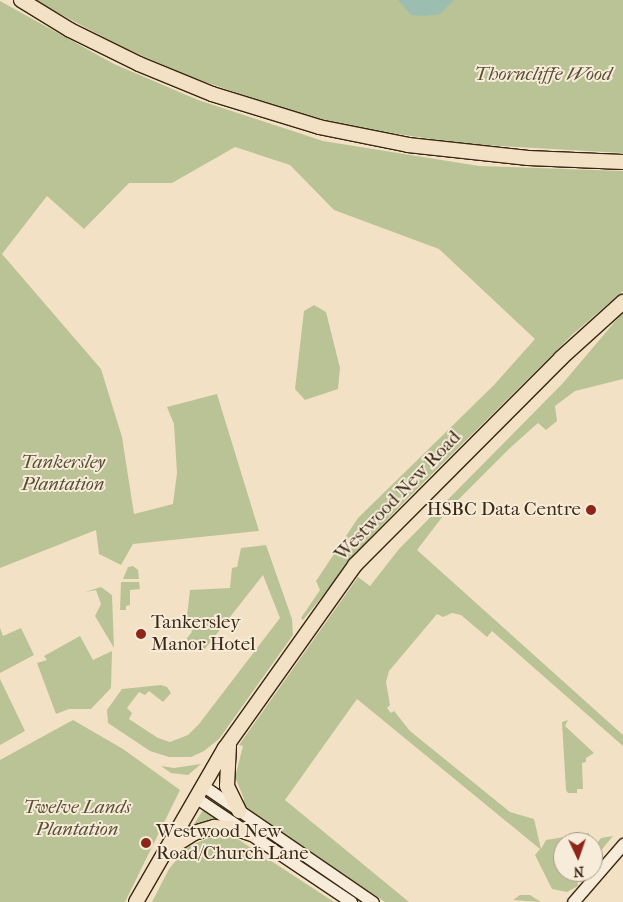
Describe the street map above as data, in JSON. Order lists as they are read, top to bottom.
{
  "streets": {
    "highway": ["Westwood New Road"]
  },
  "parks": ["Thorncliffe Wood", "Tankersley Plantation", "Twelve Lands Plantation"],
  "places": ["HSBC Data Centre", "Tankersley Manor Hotel", "Westwood New Road/Church Lane"],
  "north": "bottom"
}
